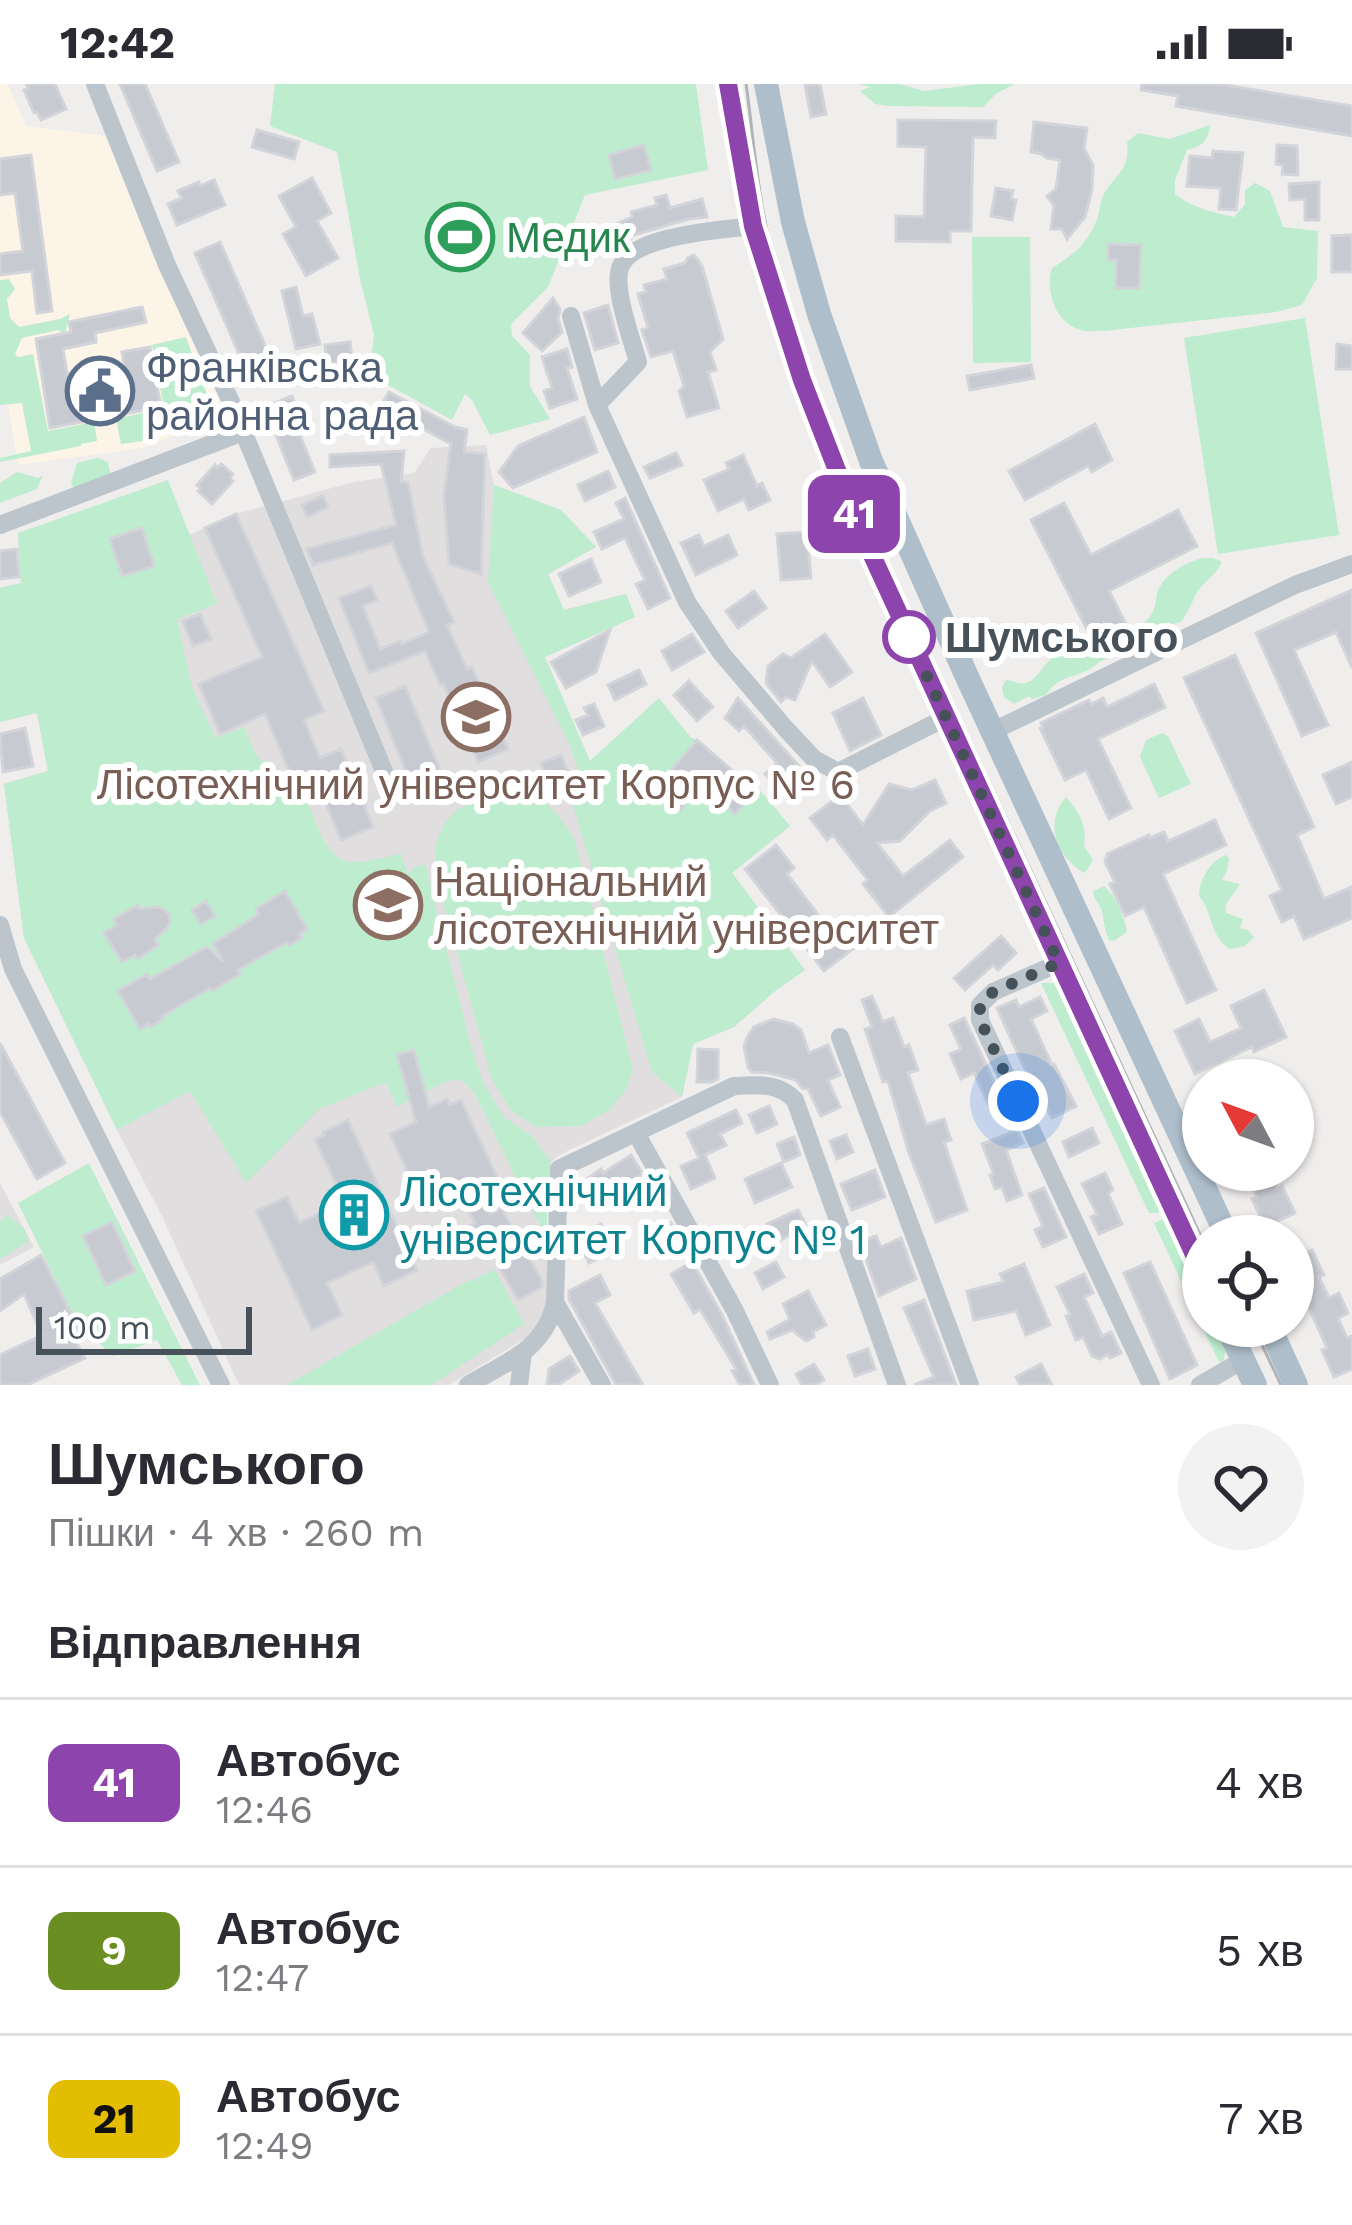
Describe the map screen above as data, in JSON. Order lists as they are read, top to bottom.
{
  "places": {
    "sports": ["Медик"],
    "public building": ["Франківська районна рада"],
    "other": ["Шумського"],
    "school or university": ["Лісотехнічний університет Корпус № 6", "Національний лісотехнічний університет"],
    "building": ["Лісотехнічний університет Корпус № 1"]
  },
  "lines": ["bus line 41"],
  "scale_bar": "100 m",
  "north": "top left",
  "page": {
    "status": "12:42",
    "on_map": "41",
    "scale": "100 m",
    "heading": [
      ["Шумського", "Пішки · 4 хв · 260 m"],
      "Відправлення"
    ],
    "list": [
      {
        "mark": "41",
        "name": "Автобус",
        "note": "12:46",
        "value": "4 хв"
      },
      {
        "mark": "9",
        "name": "Автобус",
        "note": "12:47",
        "value": "5 хв"
      },
      {
        "mark": "21",
        "name": "Автобус",
        "note": "12:49",
        "value": "7 хв"
      }
    ]
  }
}
